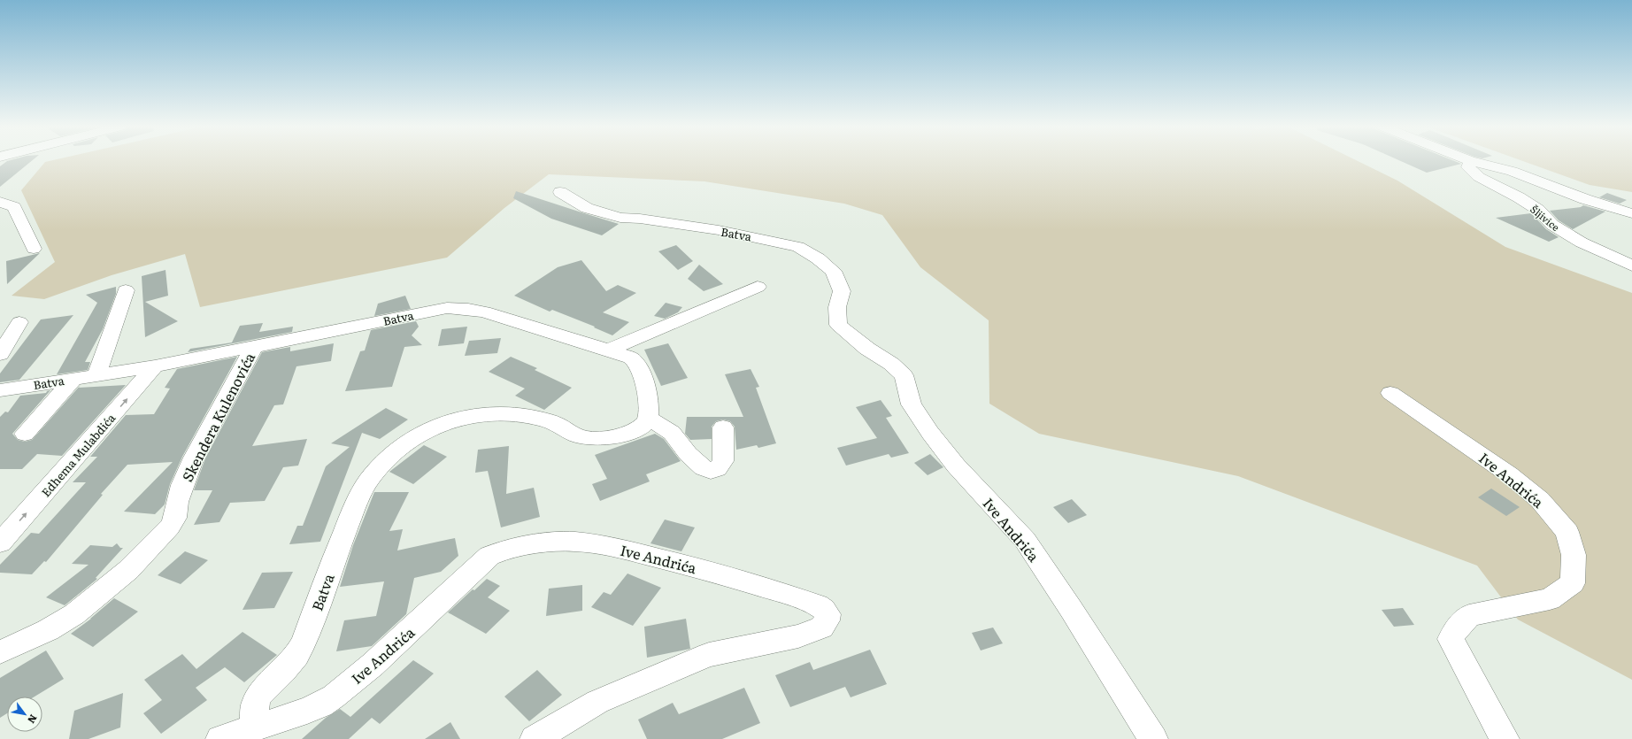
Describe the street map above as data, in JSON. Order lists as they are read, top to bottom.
{
  "streets": {
    "street": [
      "Šljivice",
      "Batva",
      "Skendera Kulenovića",
      "Edhema Mulabdića",
      "Ive Andrića"
    ]
  },
  "crossings": [
    ["Batva", "Skendera Kulenovića"],
    ["Batva", "Edhema Mulabdića"],
    ["Batva", "Ive Andrića"]
  ],
  "north": "bottom right"
}
